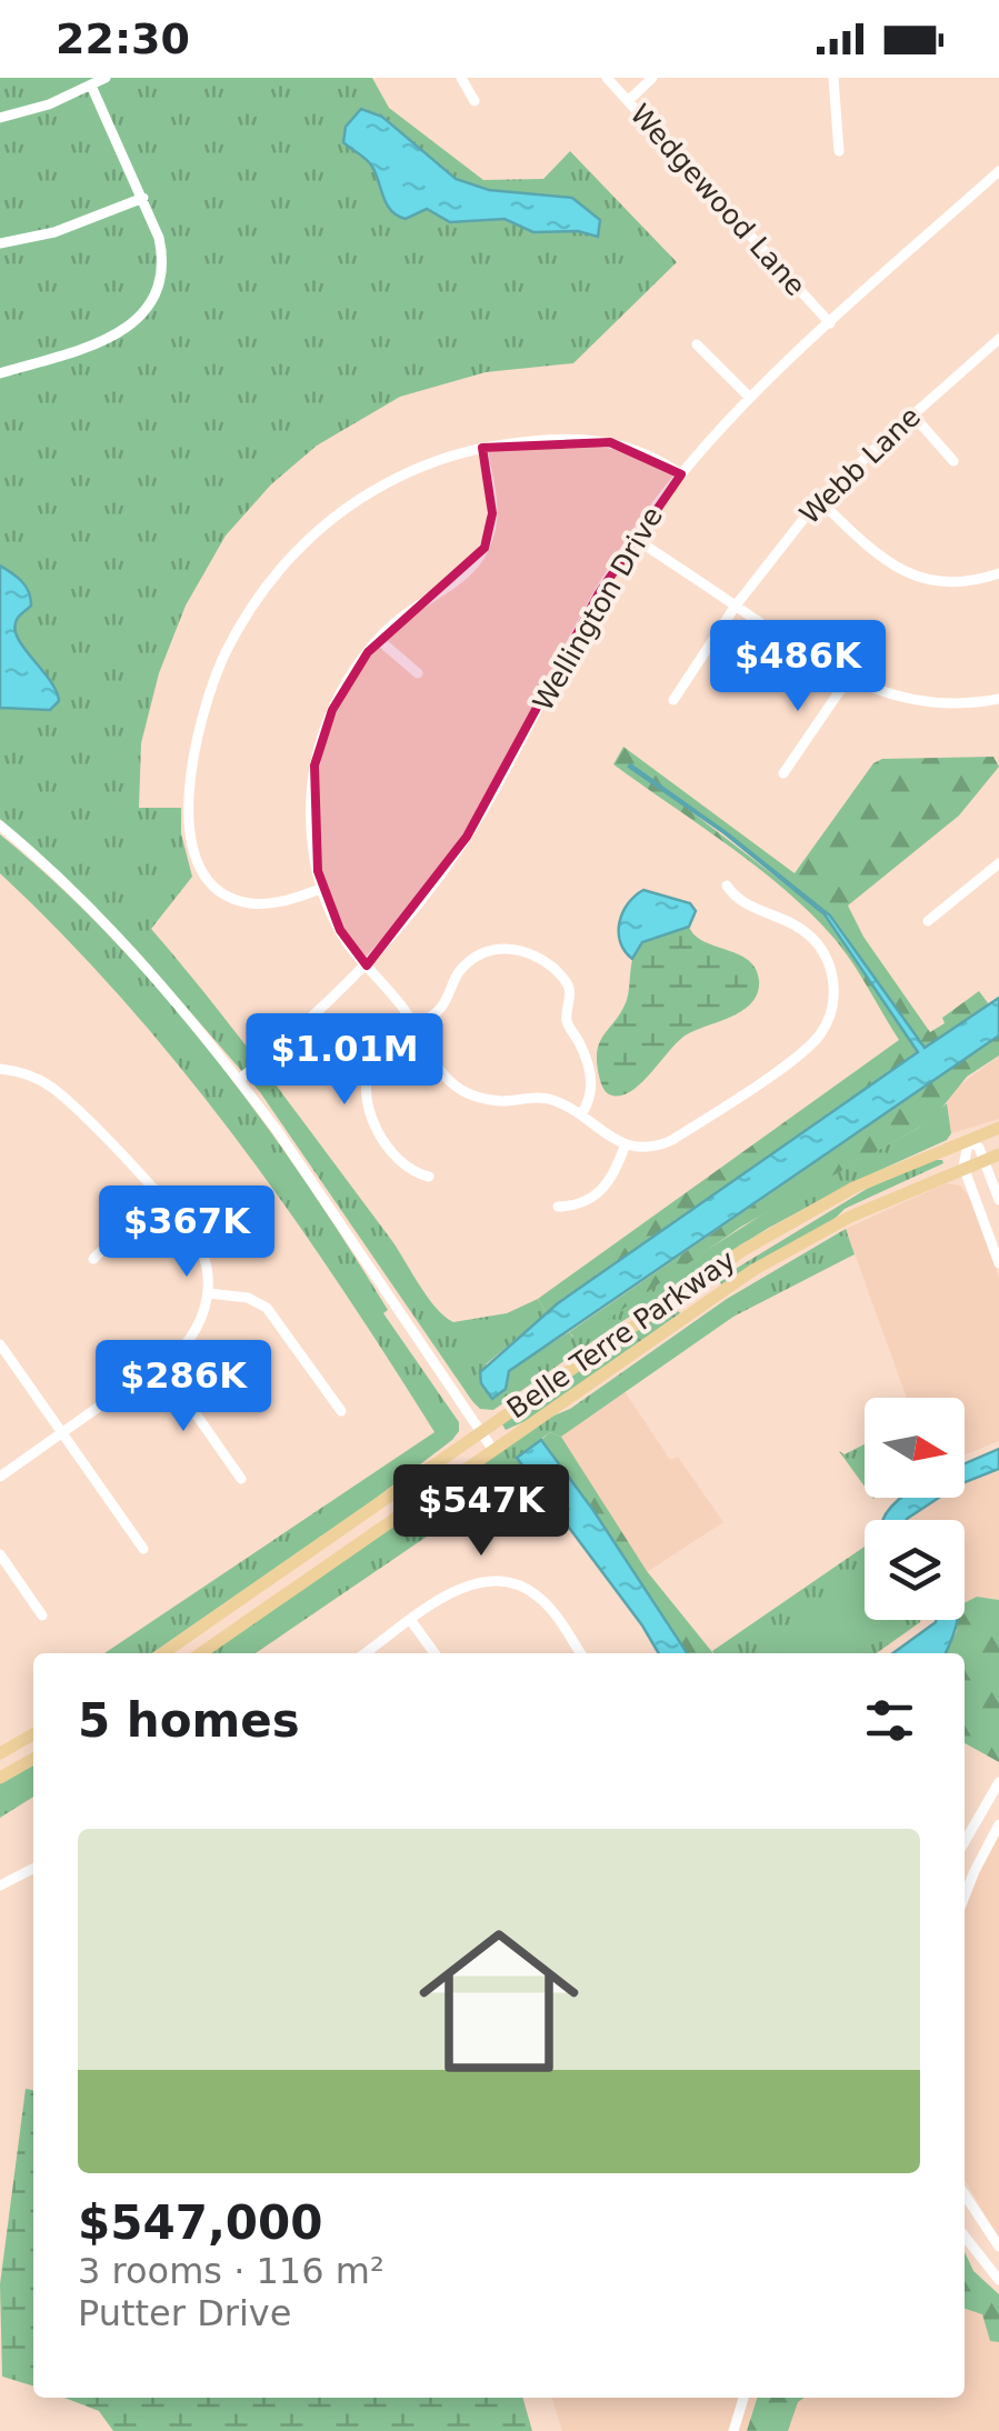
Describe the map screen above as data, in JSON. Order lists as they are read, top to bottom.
{
  "streets": {
    "main road": ["Belle Terre Parkway"],
    "street": ["Wedgewood Lane", "Webb Lane", "Wellington Drive"]
  },
  "crossings": [
    ["Wedgewood Lane", "Wellington Drive"]
  ],
  "north": "right",
  "page": {
    "status": "22:30",
    "price": [
      "$486K",
      "$1.01M",
      "$367K",
      "$286K",
      "$547K"
    ],
    "heading": "5 homes",
    "list": [
      {
        "name": "$547,000",
        "note": "3 rooms · 116 m² · Putter Drive"
      }
    ]
  }
}
